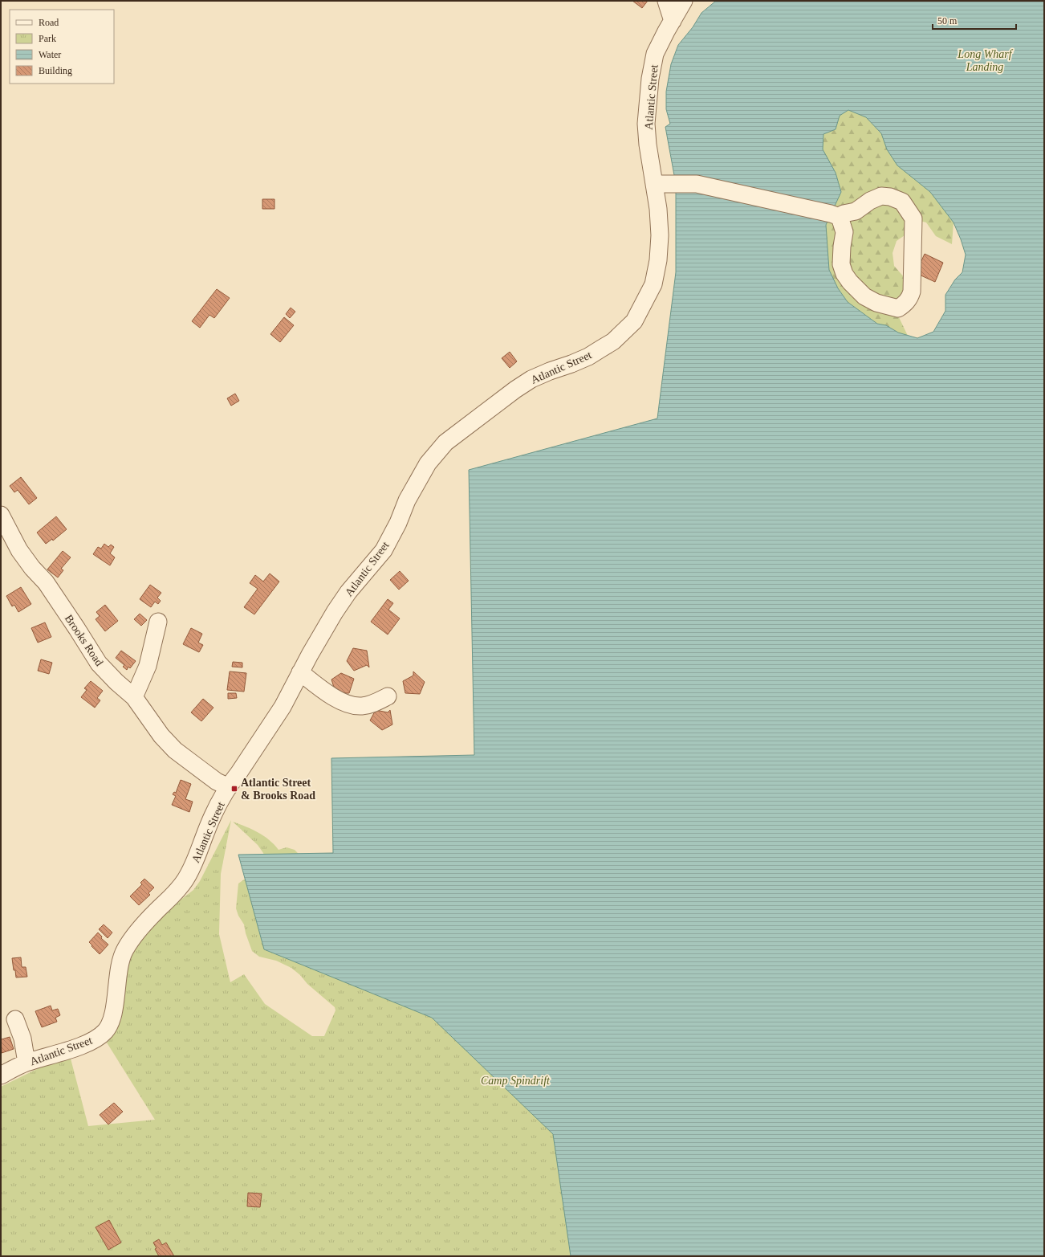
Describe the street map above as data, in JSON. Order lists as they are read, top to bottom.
{
  "streets": {
    "street": ["Atlantic Street", "Brooks Road"]
  },
  "crossings": [
    ["Atlantic Street", "Brooks Road"]
  ],
  "parks": ["Long Wharf Landing", "Camp Spindrift"],
  "places": {
    "transit": ["Atlantic Street & Brooks Road"]
  },
  "legend": [
    "Road",
    "Park",
    "Water",
    "Building"
  ],
  "scale_bar": "50 m"
}
